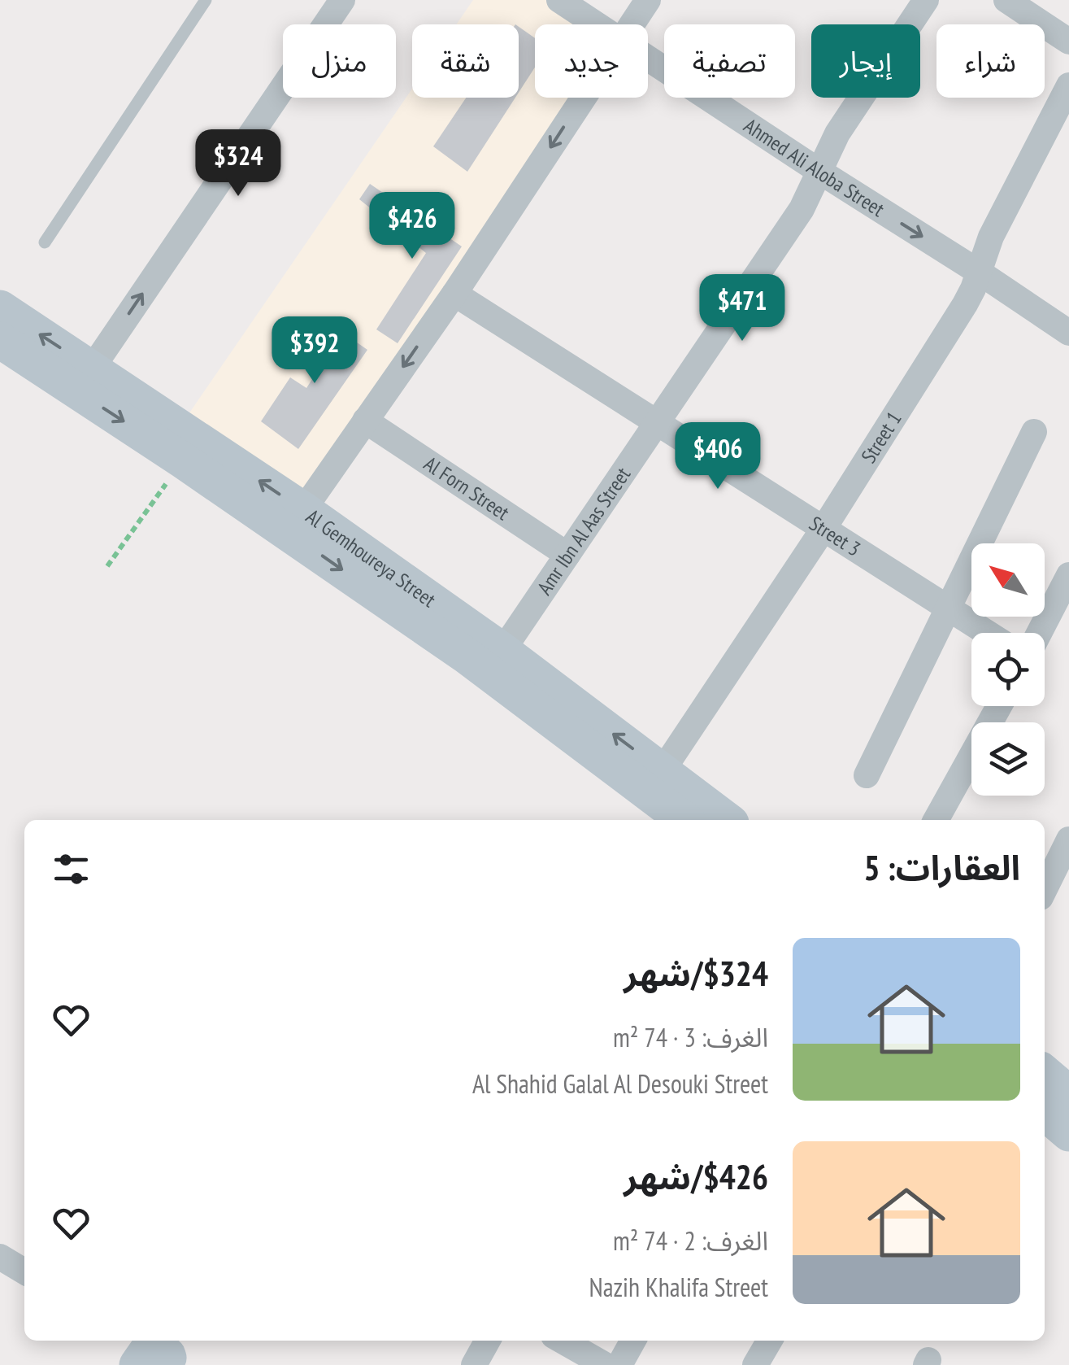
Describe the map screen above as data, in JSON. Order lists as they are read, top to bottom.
{
  "streets": {
    "street": [
      "Ahmed Ali Aloba Street",
      "Street 1",
      "Al Forn Street",
      "Amr Ibn Al Aas Street",
      "Street 3",
      "Al Gemhoureya Street"
    ]
  },
  "crossings": [
    ["Ahmed Ali Aloba Street", "Street 1"],
    ["Ahmed Ali Aloba Street", "Amr Ibn Al Aas Street"],
    ["Street 1", "Street 3"],
    ["Street 1", "Al Gemhoureya Street"],
    ["Al Forn Street", "Amr Ibn Al Aas Street"],
    ["Amr Ibn Al Aas Street", "Street 3"],
    ["Amr Ibn Al Aas Street", "Al Gemhoureya Street"]
  ],
  "north": "top left",
  "page": {
    "chip": [
      "شراء",
      "إيجار",
      "تصفية",
      "جديد",
      "شقة",
      "منزل"
    ],
    "price": [
      "$324",
      "$426",
      "$471",
      "$392",
      "$406"
    ],
    "heading": "العقارات: 5",
    "list": [
      {
        "name": "$324/شهر",
        "note": "الغرف: 3 · 74 m² · Al Shahid Galal Al Desouki Street"
      },
      {
        "name": "$426/شهر",
        "note": "الغرف: 2 · 74 m² · Nazih Khalifa Street"
      }
    ]
  }
}
